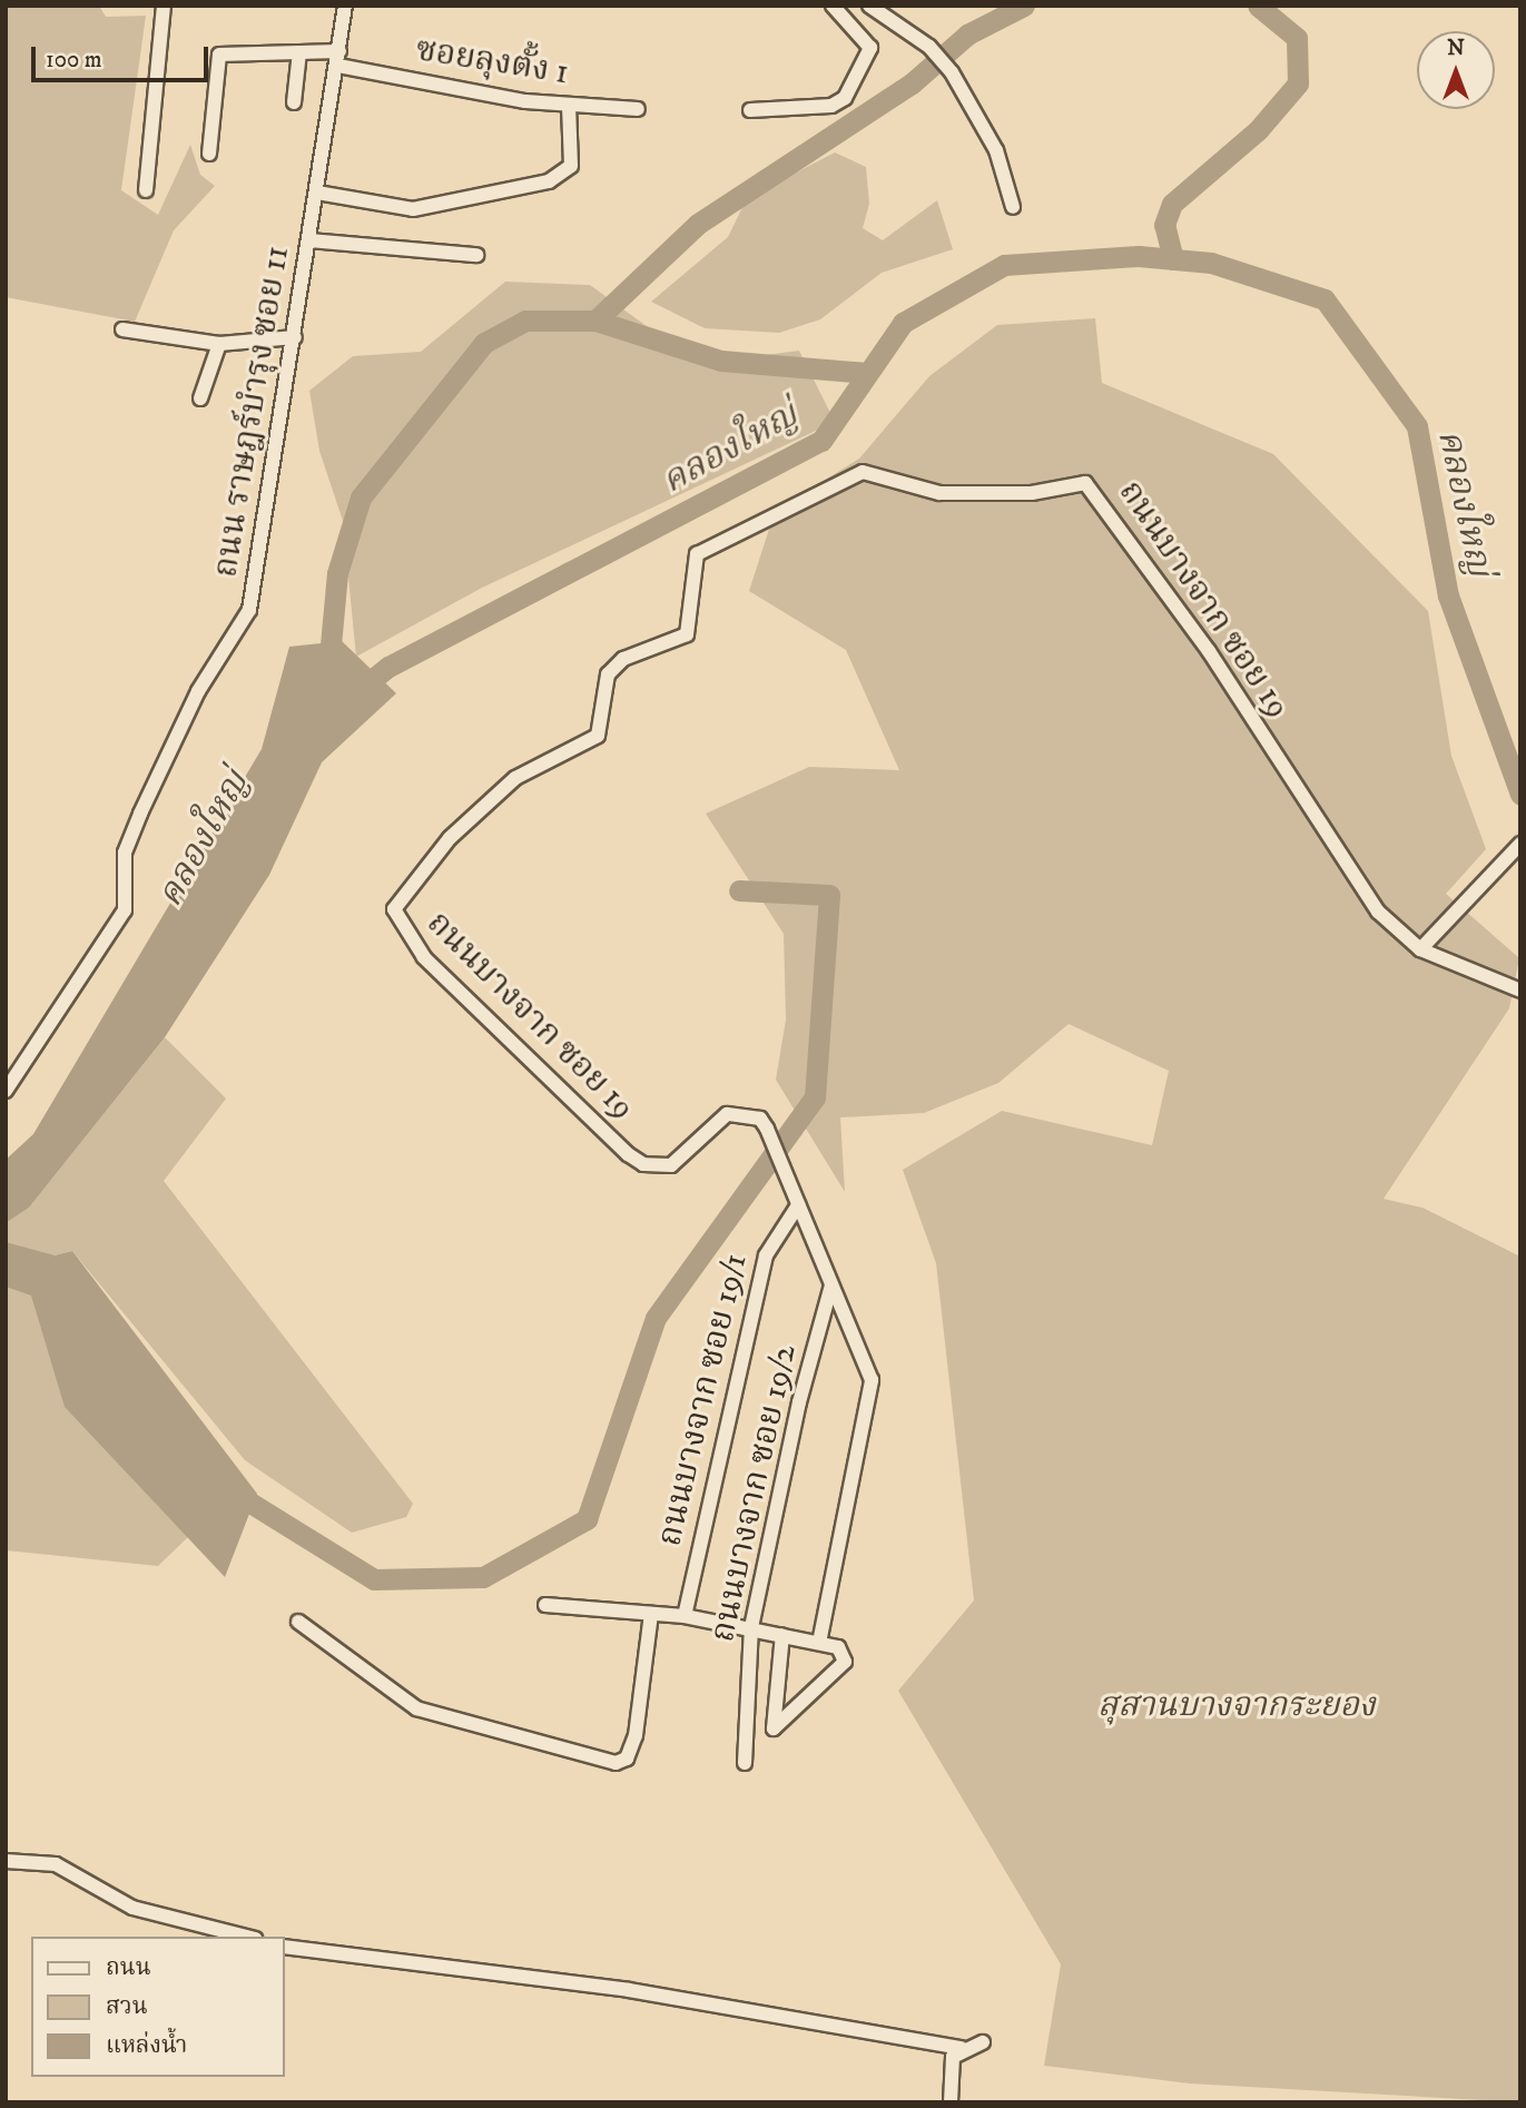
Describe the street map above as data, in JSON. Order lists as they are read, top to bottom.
{
  "streets": {
    "street": [
      "ซอยลุงตั้ง 1",
      "ถนน ราษฎร์บำรุง ซอย 11",
      "ถนนบางจาก ซอย 19",
      "ถนนบางจาก ซอย 19/1",
      "ถนนบางจาก ซอย 19/2"
    ]
  },
  "crossings": [
    ["ซอยลุงตั้ง 1", "ถนน ราษฎร์บำรุง ซอย 11"],
    ["ถนนบางจาก ซอย 19", "ถนนบางจาก ซอย 19/1"],
    ["ถนนบางจาก ซอย 19", "ถนนบางจาก ซอย 19/2"]
  ],
  "water": ["คลองใหญ่"],
  "parks": ["สุสานบางจากระยอง"],
  "legend": ["ถนน", "สวน", "แหล่งน้ำ"],
  "scale_bar": "100 m",
  "north": "top"
}
